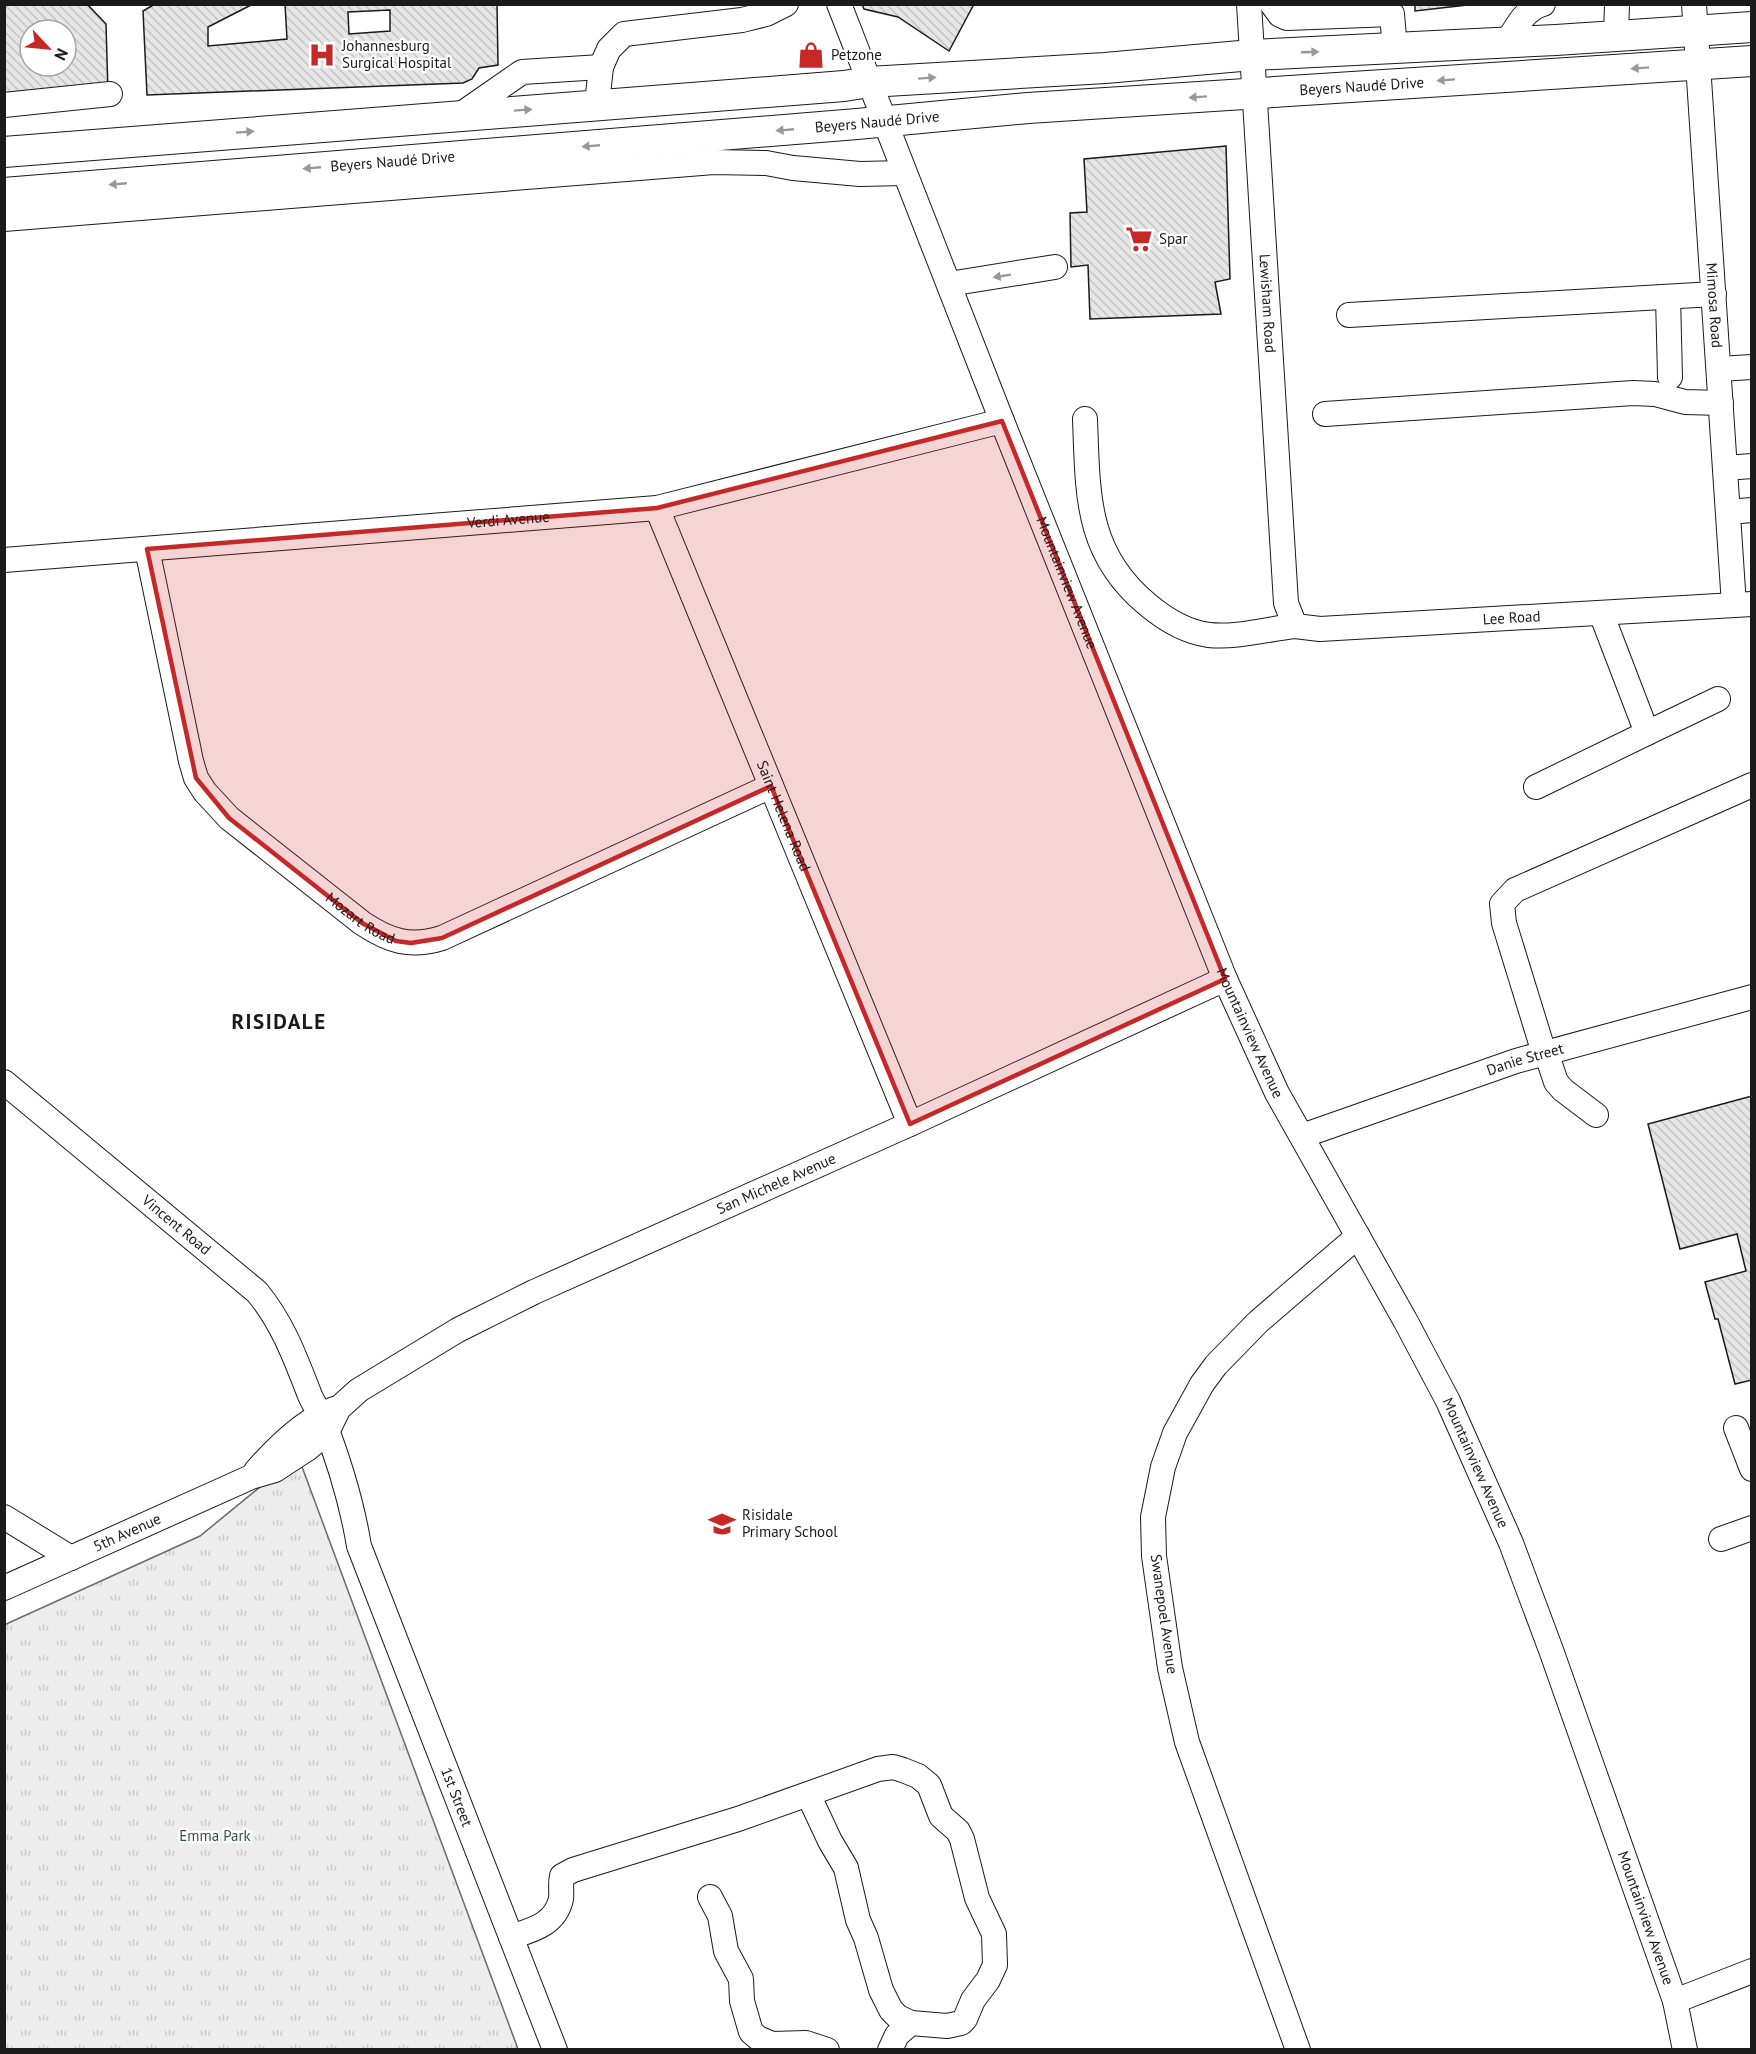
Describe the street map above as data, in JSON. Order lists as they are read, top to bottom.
{
  "streets": {
    "main road": ["Beyers Naudé Drive"],
    "street": [
      "Lewisham Road",
      "Mimosa Road",
      "Verdi Avenue",
      "Mountainview Avenue",
      "Lee Road",
      "Saint Helena Road",
      "Mozart Road",
      "Danie Street",
      "San Michele Avenue",
      "Vincent Road",
      "5th Avenue",
      "Swanepoel Avenue",
      "1st Street"
    ]
  },
  "crossings": [
    ["Beyers Naudé Drive", "Lewisham Road"],
    ["Beyers Naudé Drive", "Mimosa Road"],
    ["Beyers Naudé Drive", "Mountainview Avenue"],
    ["Lewisham Road", "Lee Road"],
    ["Mimosa Road", "Lee Road"],
    ["Verdi Avenue", "Mountainview Avenue"],
    ["Verdi Avenue", "Saint Helena Road"],
    ["Verdi Avenue", "Mozart Road"],
    ["Mountainview Avenue", "Danie Street"],
    ["Mountainview Avenue", "San Michele Avenue"],
    ["Mountainview Avenue", "Swanepoel Avenue"],
    ["Saint Helena Road", "Mozart Road"],
    ["Saint Helena Road", "San Michele Avenue"],
    ["San Michele Avenue", "Vincent Road"],
    ["San Michele Avenue", "5th Avenue"],
    ["San Michele Avenue", "1st Street"],
    ["Vincent Road", "1st Street"]
  ],
  "districts": ["RISIDALE"],
  "parks": ["Emma Park"],
  "places": {
    "hospital": ["Johannesburg Surgical Hospital"],
    "shop": ["Petzone"],
    "supermarket": ["Spar"],
    "school or university": ["Risidale Primary School"]
  },
  "north": "bottom right"
}
